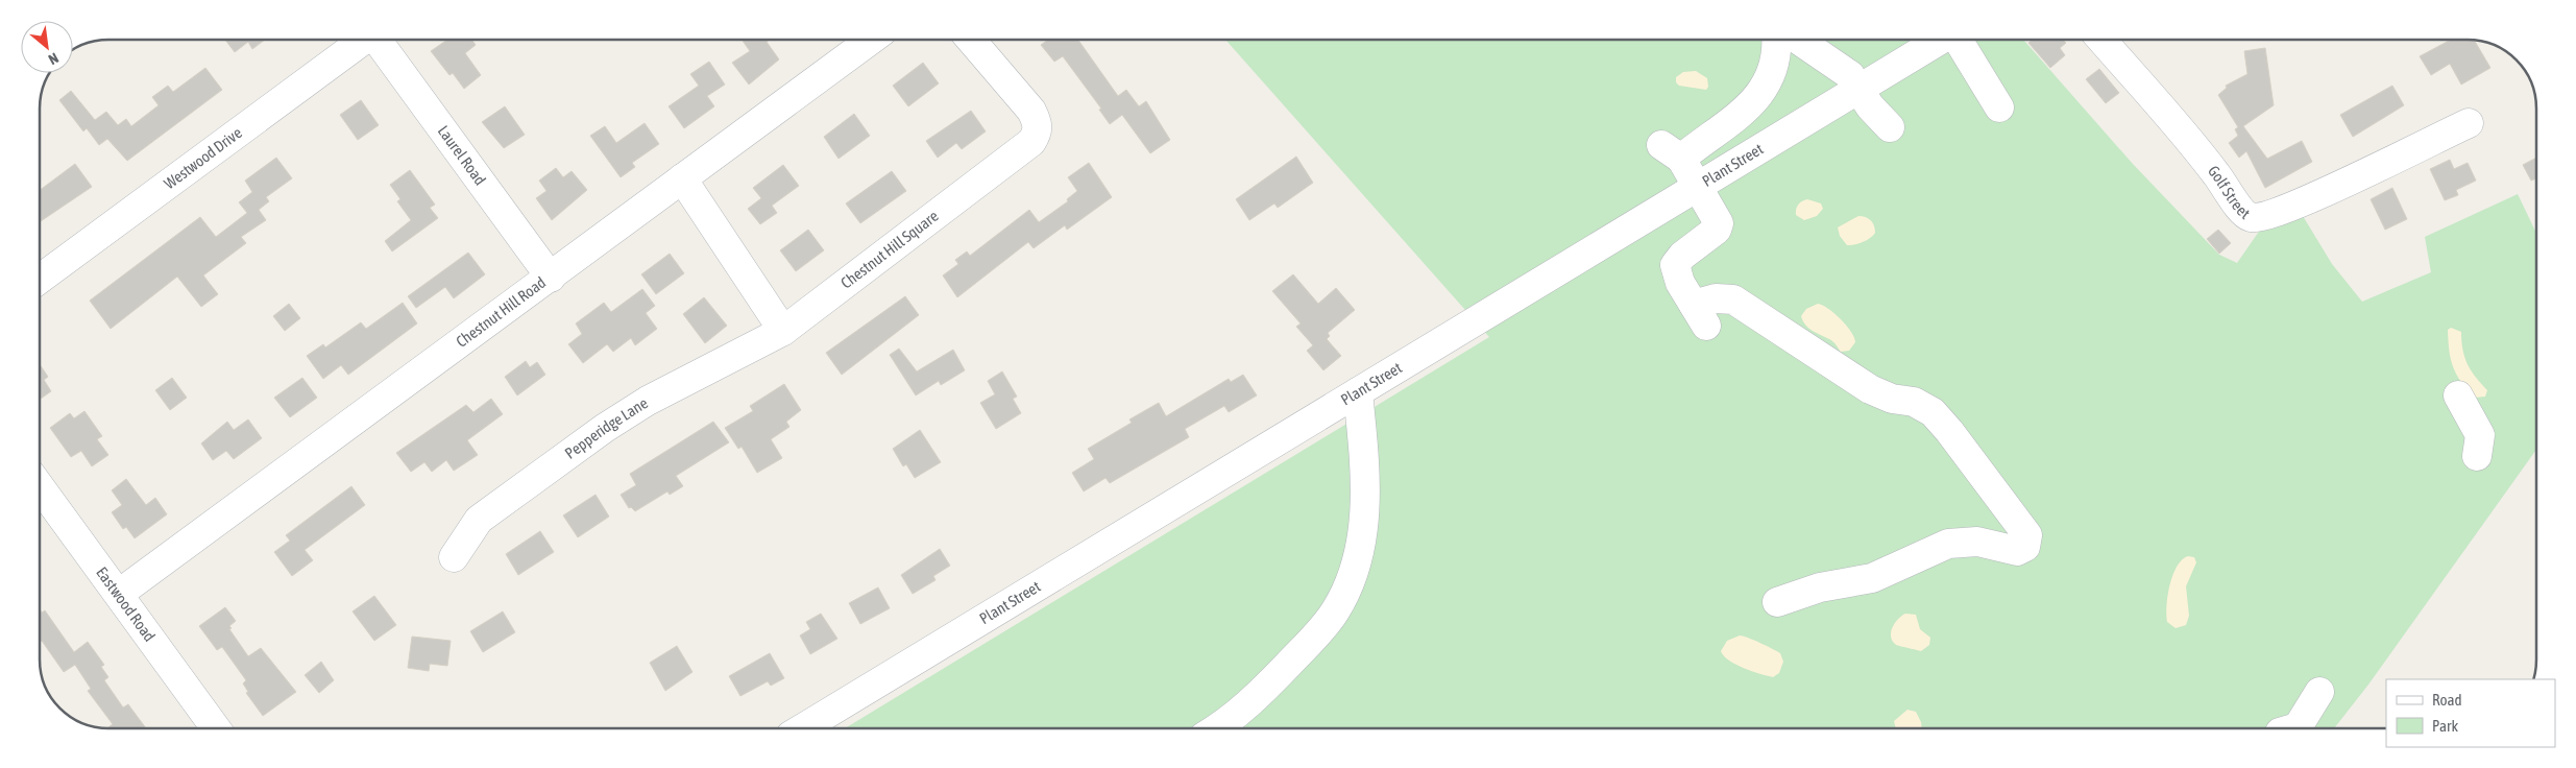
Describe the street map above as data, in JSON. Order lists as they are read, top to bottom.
{
  "streets": {
    "street": [
      "Laurel Road",
      "Westwood Drive",
      "Plant Street",
      "Golf Street",
      "Chestnut Hill Square",
      "Chestnut Hill Road",
      "Pepperidge Lane",
      "Eastwood Road"
    ]
  },
  "crossings": [
    ["Laurel Road", "Chestnut Hill Road"],
    ["Chestnut Hill Square", "Pepperidge Lane"],
    ["Chestnut Hill Road", "Eastwood Road"]
  ],
  "legend": ["Road", "Park"],
  "north": "bottom right"
}
